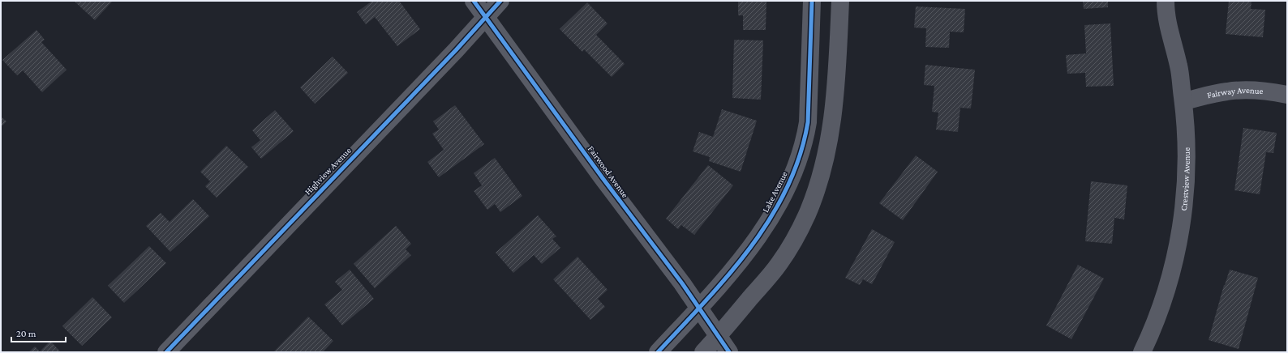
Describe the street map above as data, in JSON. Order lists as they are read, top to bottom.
{
  "streets": {
    "street": [
      "Fairway Avenue",
      "Highview Avenue",
      "Fairwood Avenue",
      "Crestview Avenue",
      "Lake Avenue"
    ]
  },
  "crossings": [
    ["Fairway Avenue", "Crestview Avenue"],
    ["Highview Avenue", "Fairwood Avenue"],
    ["Fairwood Avenue", "Lake Avenue"]
  ],
  "scale_bar": "20 m"
}
